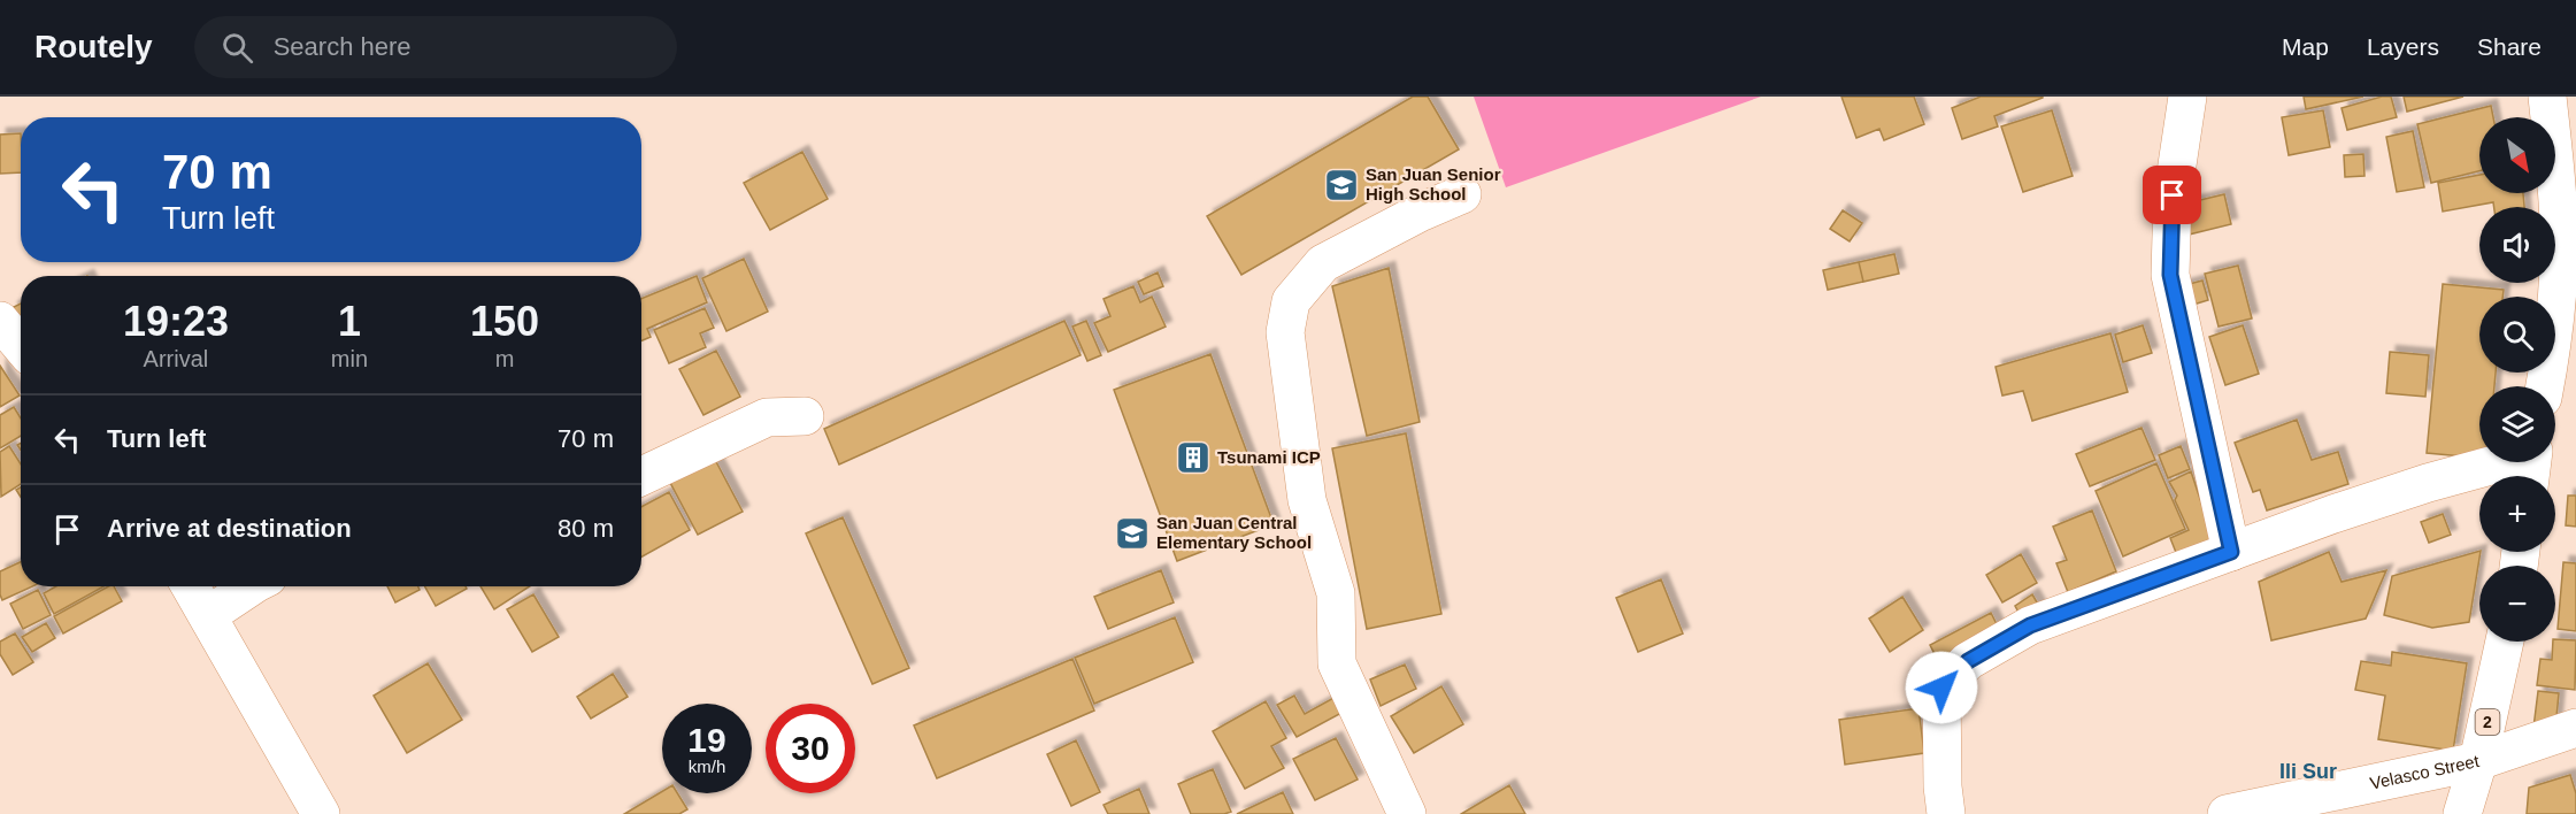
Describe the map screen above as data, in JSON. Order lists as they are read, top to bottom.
{
  "streets": {
    "main road": ["2", "Velasco Street"]
  },
  "crossings": [
    ["2", "Velasco Street"]
  ],
  "districts": ["Ili Sur"],
  "places": {
    "school or university": ["San Juan Senior High School", "San Juan Central Elementary School"],
    "building": ["Tsunami ICP"]
  },
  "north": "bottom right",
  "page": {
    "header": "Routely",
    "search": "Search here",
    "nav": ["Map", "Layers", "Share"],
    "map_buttons": ["+", "−"],
    "turn": ["70 m", "Turn left"],
    "eta": [
      "19:23",
      "Arrival",
      "1",
      "min",
      "150",
      "m"
    ],
    "list": [
      {
        "name": "Turn left",
        "value": "70 m"
      },
      {
        "name": "Arrive at destination",
        "value": "80 m"
      }
    ],
    "speed": "19 km/h",
    "limit": "30"
  }
}
